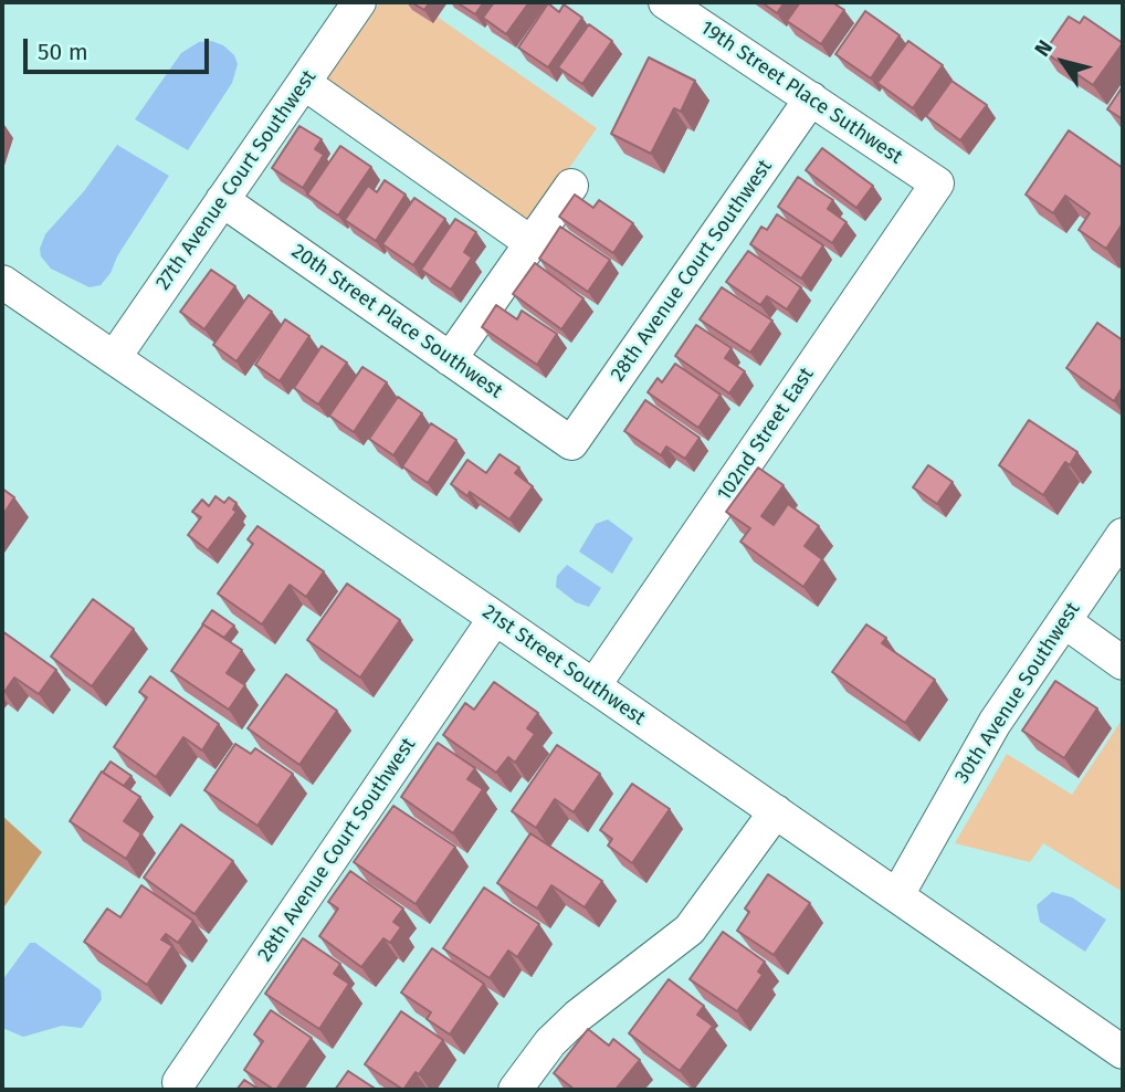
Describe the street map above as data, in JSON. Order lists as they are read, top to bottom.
{
  "streets": {
    "street": [
      "19th Street Place Suthwest",
      "27th Avenue Court Southwest",
      "28th Avenue Court Southwest",
      "20th Street Place Southwest",
      "102nd Street East",
      "21st Street Southwest",
      "30th Avenue Southwest"
    ]
  },
  "crossings": [
    ["19th Street Place Suthwest", "28th Avenue Court Southwest"],
    ["19th Street Place Suthwest", "102nd Street East"],
    ["27th Avenue Court Southwest", "20th Street Place Southwest"],
    ["27th Avenue Court Southwest", "21st Street Southwest"],
    ["28th Avenue Court Southwest", "20th Street Place Southwest"],
    ["28th Avenue Court Southwest", "21st Street Southwest"],
    ["102nd Street East", "21st Street Southwest"],
    ["21st Street Southwest", "30th Avenue Southwest"]
  ],
  "scale_bar": "50 m",
  "north": "top left"
}
